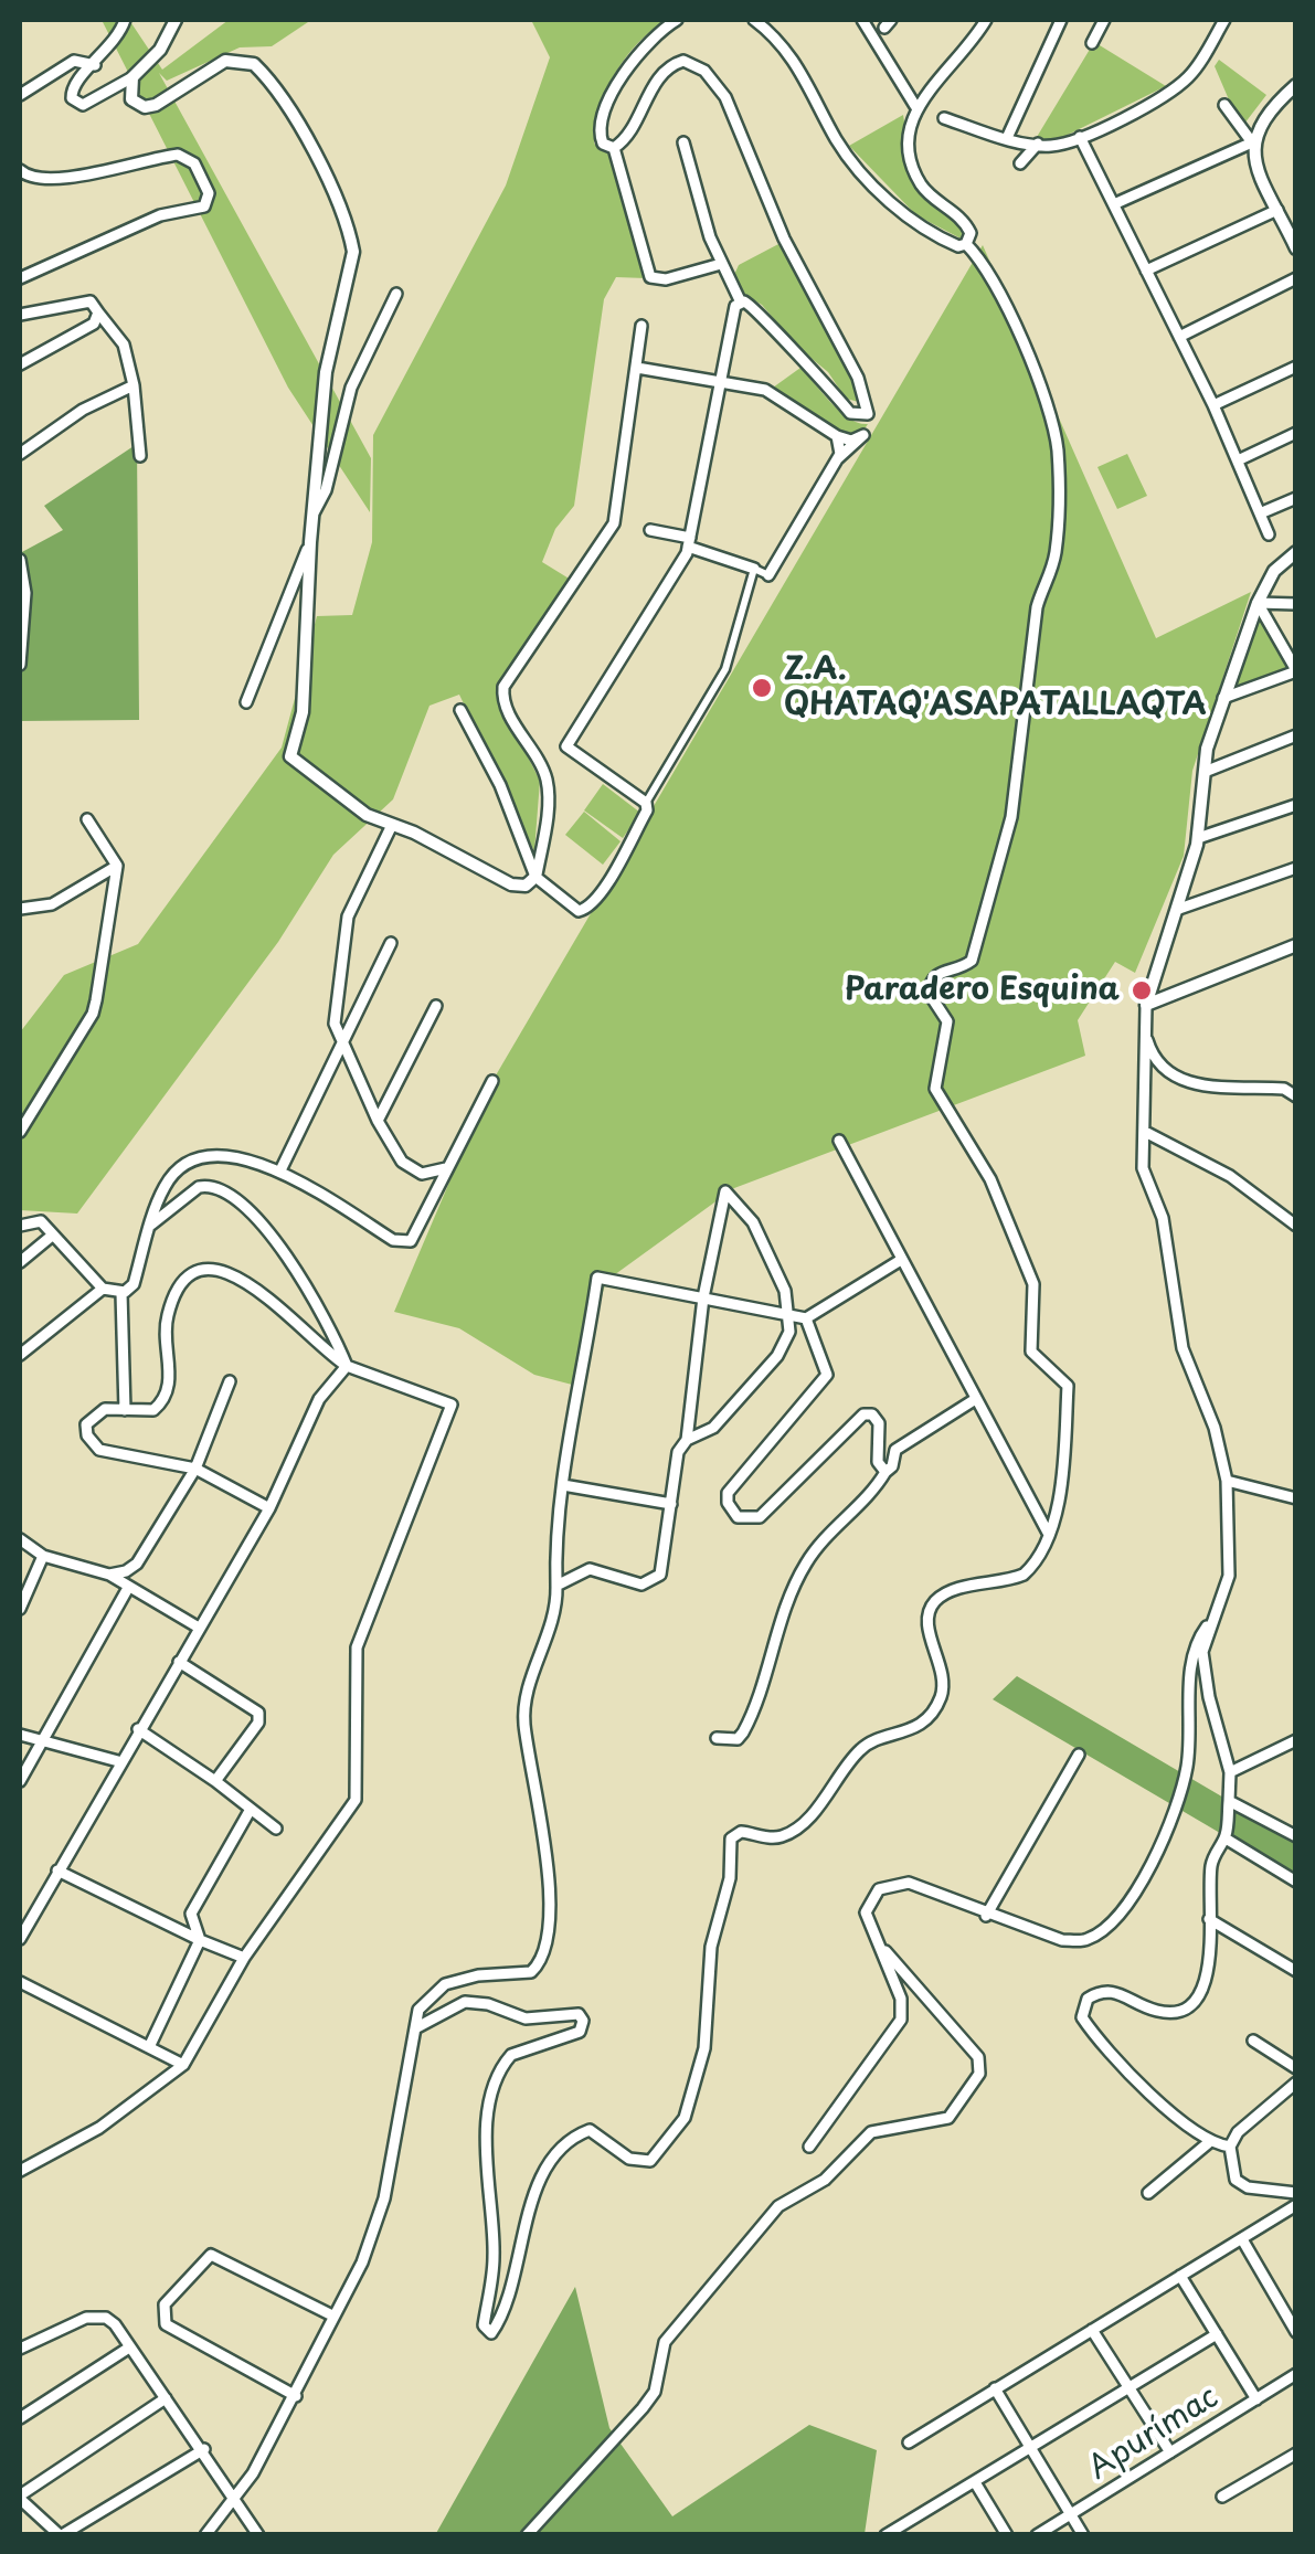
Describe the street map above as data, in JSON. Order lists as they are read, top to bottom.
{
  "streets": {
    "street": ["Apurímac"]
  },
  "places": ["Z.A. QHATAQ'ASAPATALLAQTA", "Paradero Esquina"]
}
